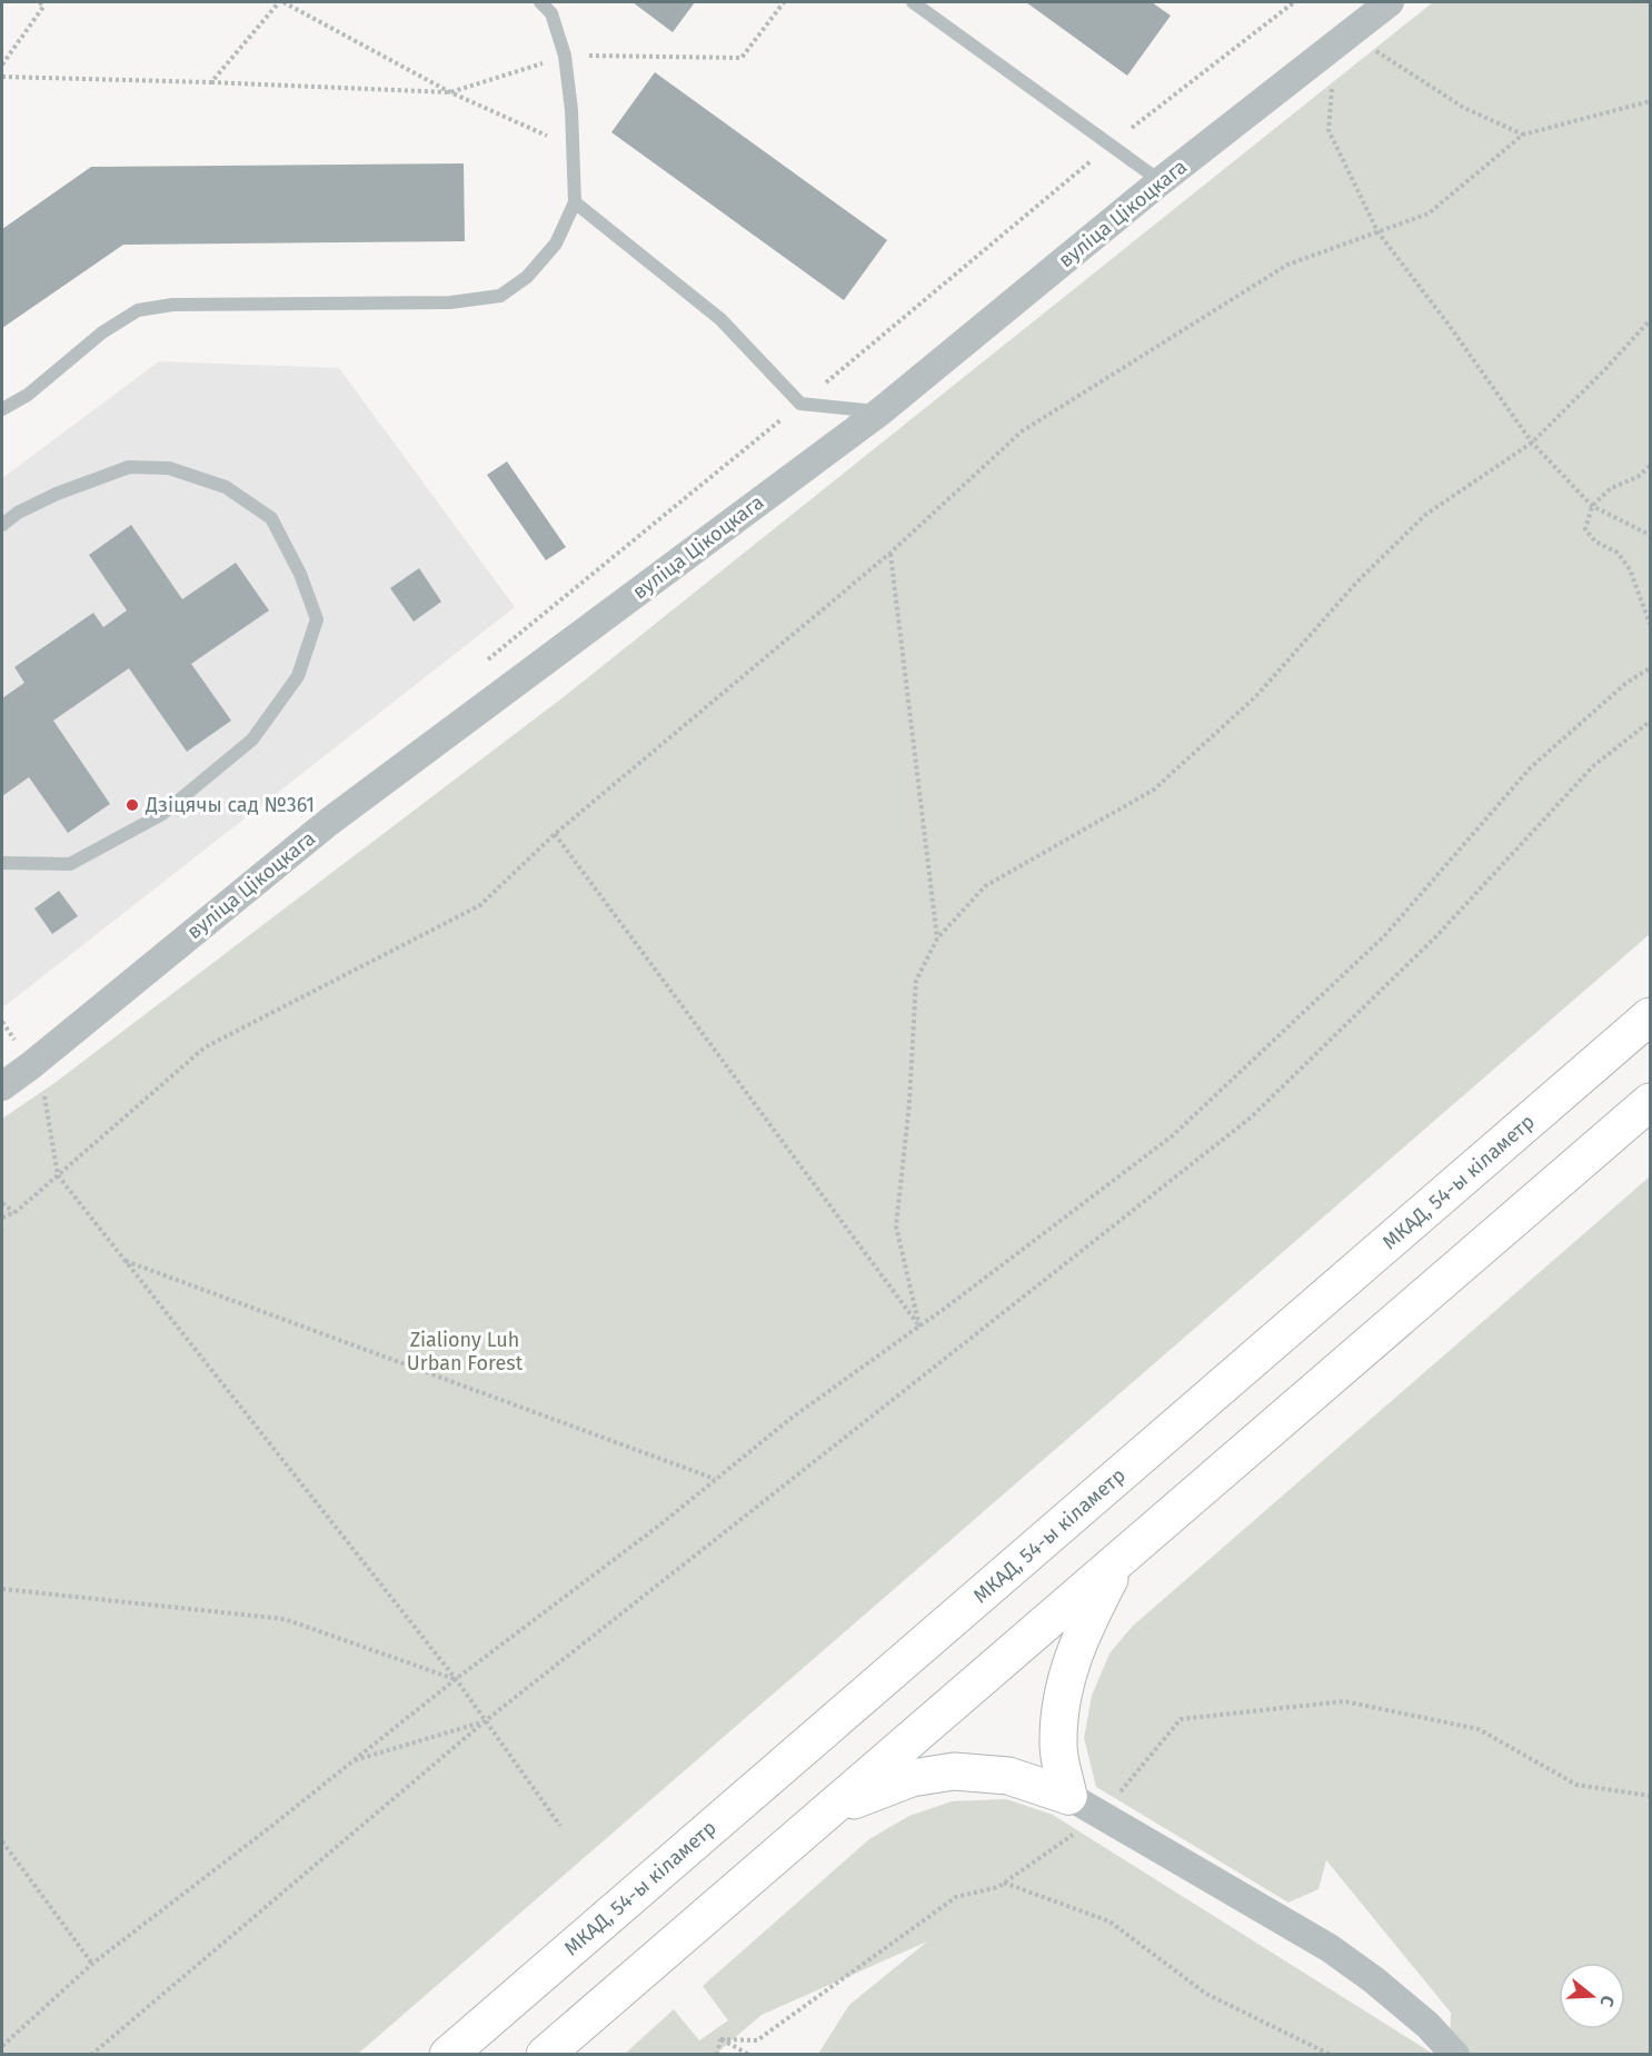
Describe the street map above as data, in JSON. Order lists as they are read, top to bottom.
{
  "streets": {
    "highway": ["МКАД, 54-ы кіламетр"],
    "street": ["вуліца Цікоцкага"]
  },
  "parks": ["Zialiony Luh Urban Forest"],
  "places": ["Дзіцячы сад №361"],
  "north": "right"
}
